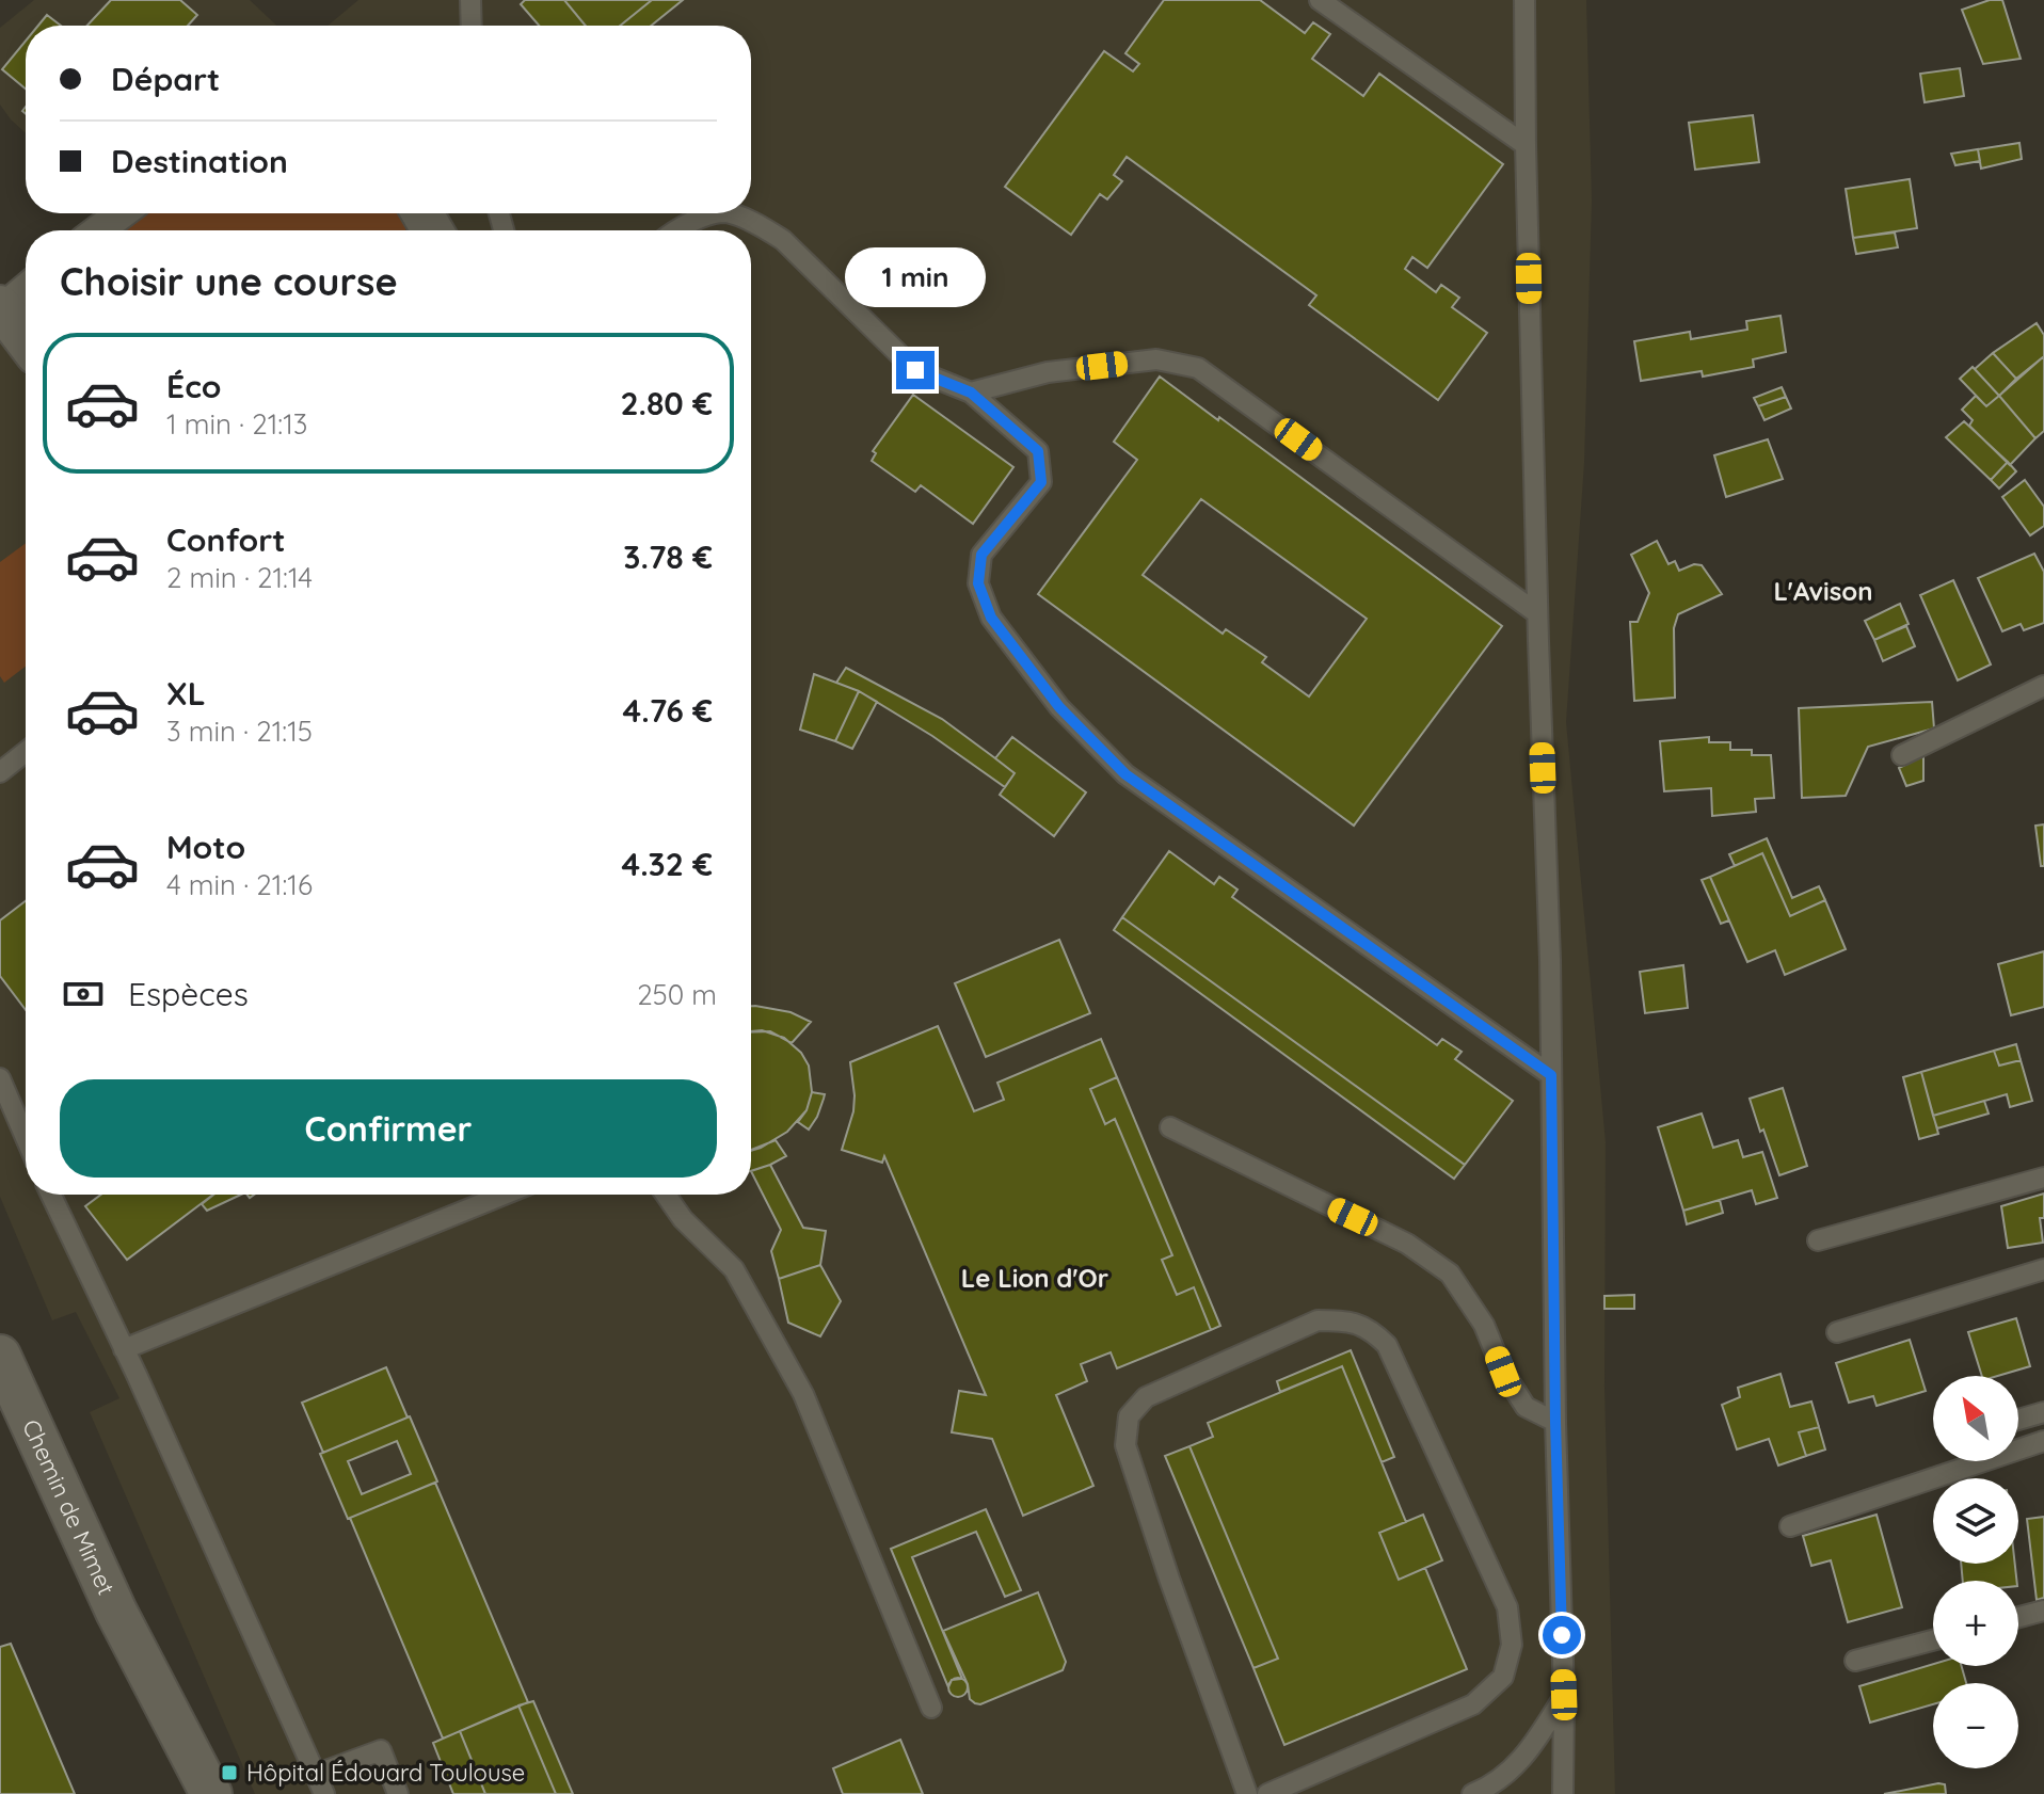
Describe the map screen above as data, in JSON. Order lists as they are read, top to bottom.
{
  "streets": {
    "street": ["Chemin de Mimet"]
  },
  "districts": ["L'Avison", "Le Lion d'Or"],
  "places": {
    "transit": ["Hôpital Édouard Toulouse"]
  },
  "north": "top left",
  "page": {
    "banner": ["Départ", "Destination"],
    "heading": "Choisir une course",
    "bubble": "1 min",
    "list": [
      {
        "name": "Éco",
        "note": "1 min · 21:13",
        "value": "2.80 €"
      },
      {
        "name": "Confort",
        "note": "2 min · 21:14",
        "value": "3.78 €"
      },
      {
        "name": "XL",
        "note": "3 min · 21:15",
        "value": "4.76 €"
      },
      {
        "name": "Moto",
        "note": "4 min · 21:16",
        "value": "4.32 €"
      }
    ],
    "pay": ["Espèces", "250 m"],
    "buttons": "Confirmer",
    "map_buttons": ["+", "−"]
  }
}
